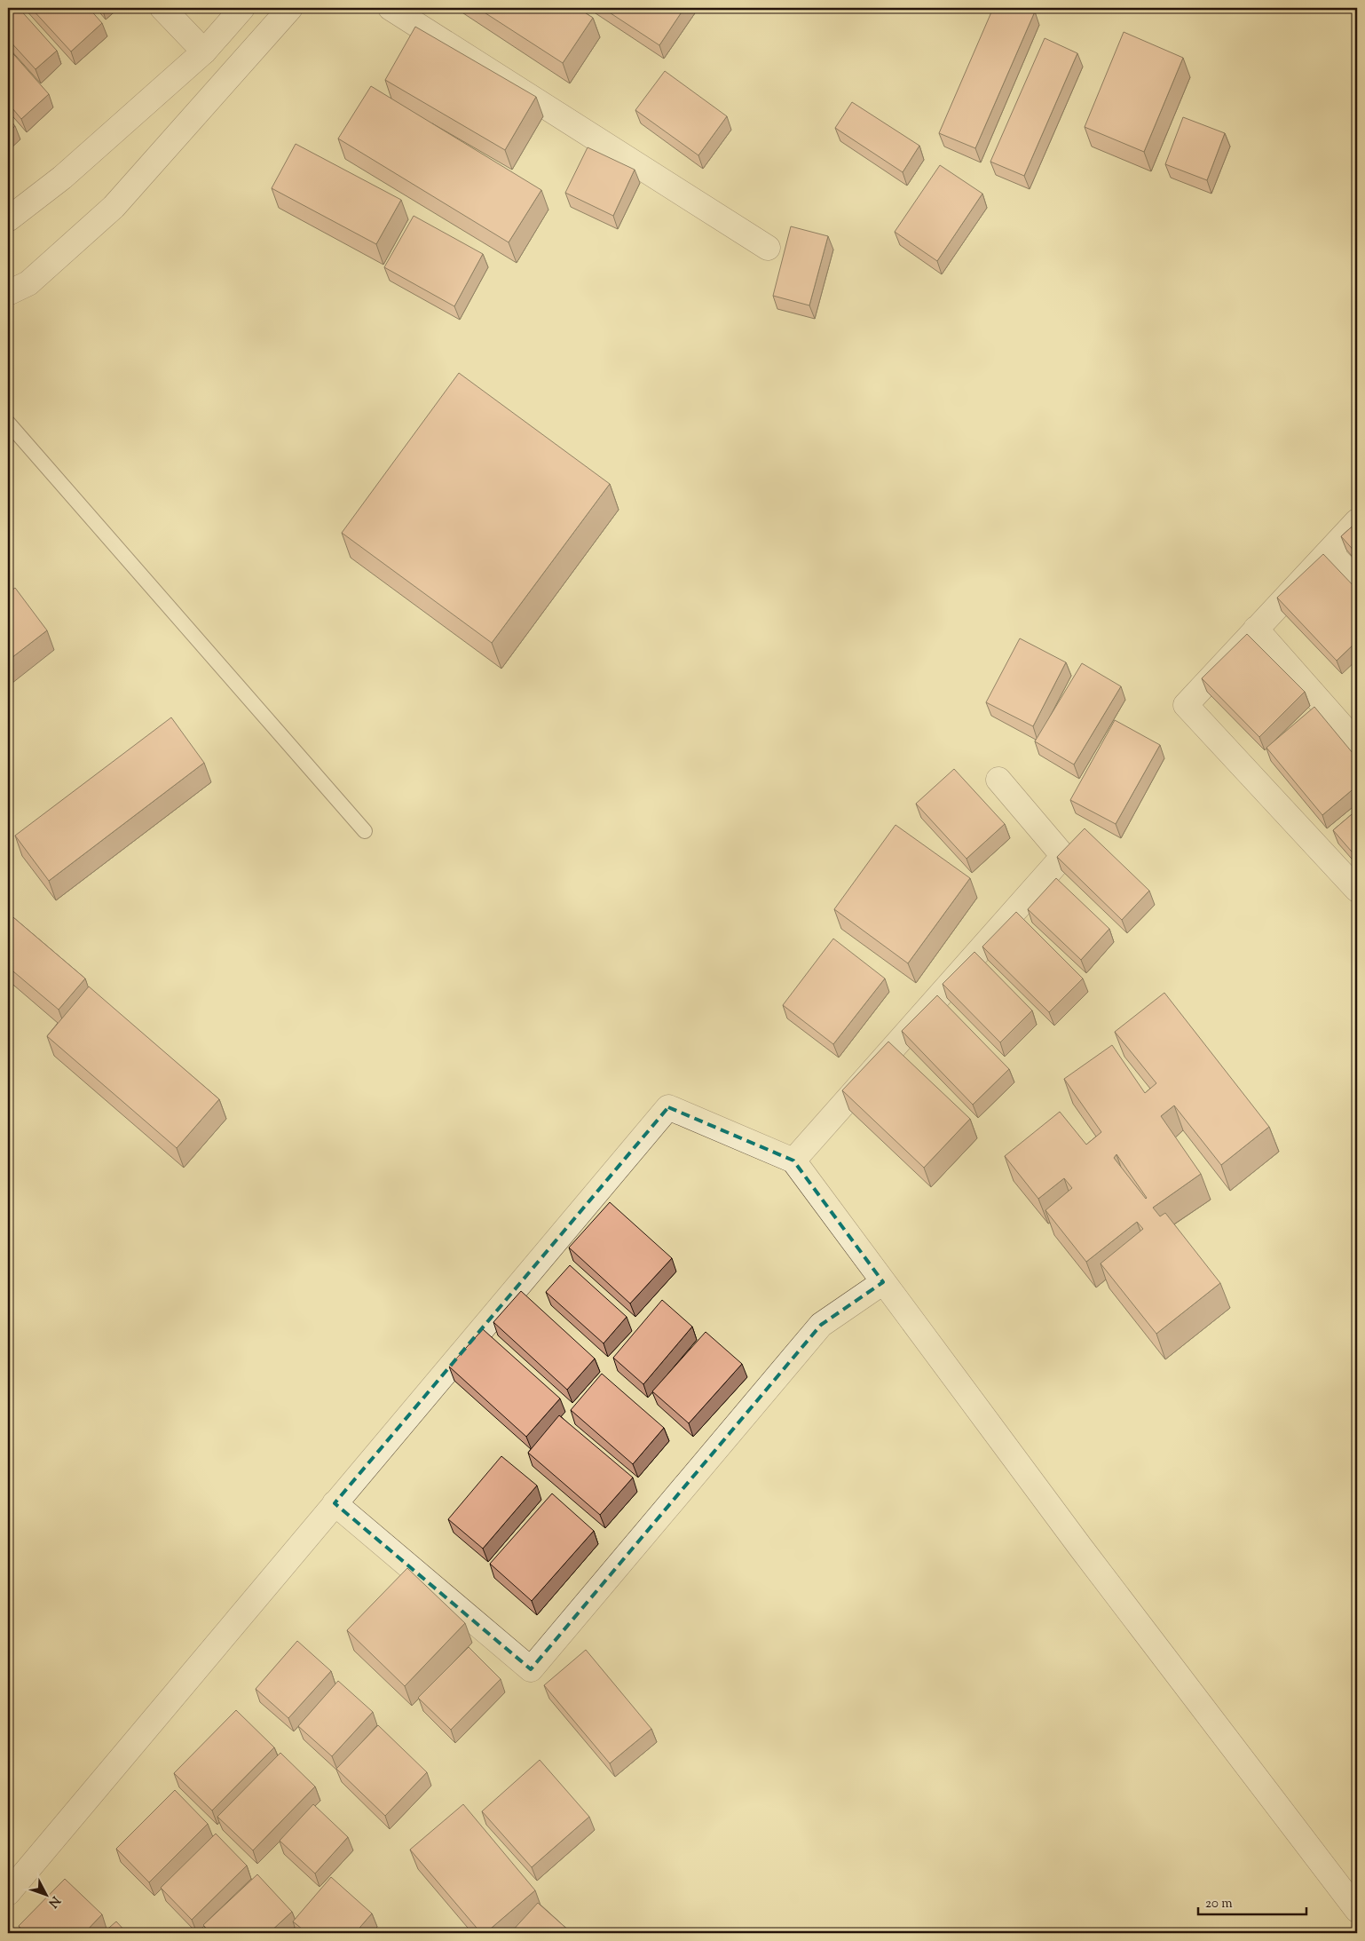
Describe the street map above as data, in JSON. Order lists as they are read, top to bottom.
{
  "scale_bar": "20 m",
  "north": "bottom right"
}
